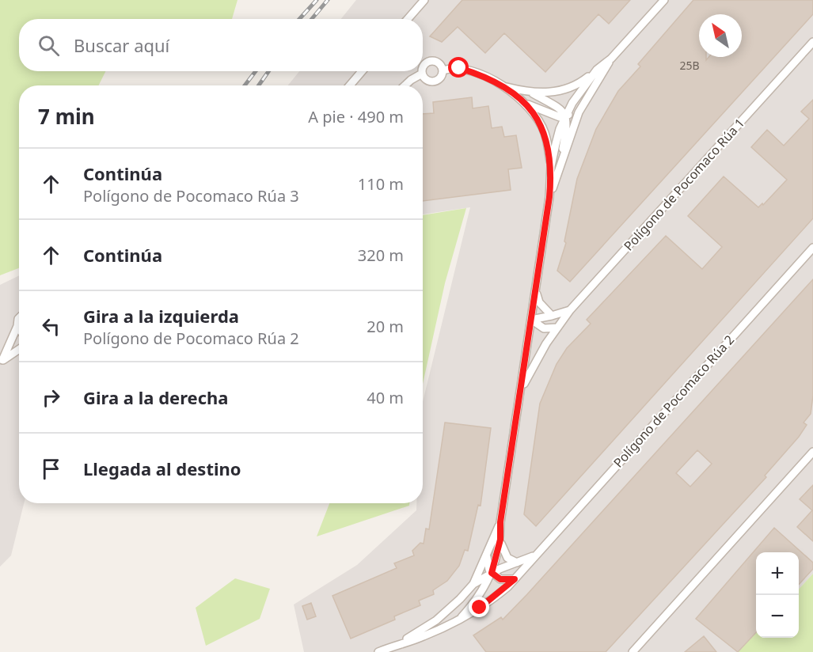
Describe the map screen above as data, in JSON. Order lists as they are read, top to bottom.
{
  "streets": {
    "street": ["Polígono de Pocomaco Rúa 1", "Polígono de Pocomaco Rúa 2"]
  },
  "house_numbers": ["25B"],
  "north": "top left",
  "page": {
    "search": "Buscar aquí",
    "heading": ["7 min", "A pie · 490 m"],
    "list": [
      ["Continúa", "Polígono de Pocomaco Rúa 3", "110 m"],
      ["Continúa", "320 m"],
      ["Gira a la izquierda", "Polígono de Pocomaco Rúa 2", "20 m"],
      ["Gira a la derecha", "40 m"],
      "Llegada al destino"
    ],
    "map_buttons": ["+", "−"]
  }
}
